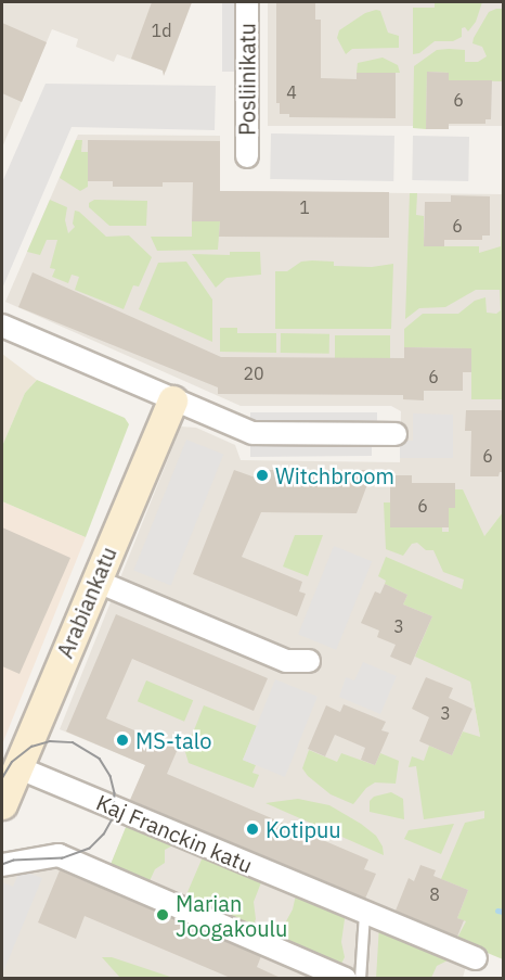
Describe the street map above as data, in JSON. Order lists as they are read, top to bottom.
{
  "streets": {
    "street": ["Posliinikatu", "Arabiankatu", "Kaj Franckin katu"]
  },
  "crossings": [
    ["Arabiankatu", "Kaj Franckin katu"]
  ],
  "places": [
    "Witchbroom",
    "MS-talo",
    "Kotipuu",
    "Marian Joogakoulu"
  ],
  "house_numbers": [
    "1d",
    "4",
    "6",
    "1",
    "6",
    "20",
    "6",
    "6",
    "6",
    "3",
    "3",
    "8"
  ]
}
